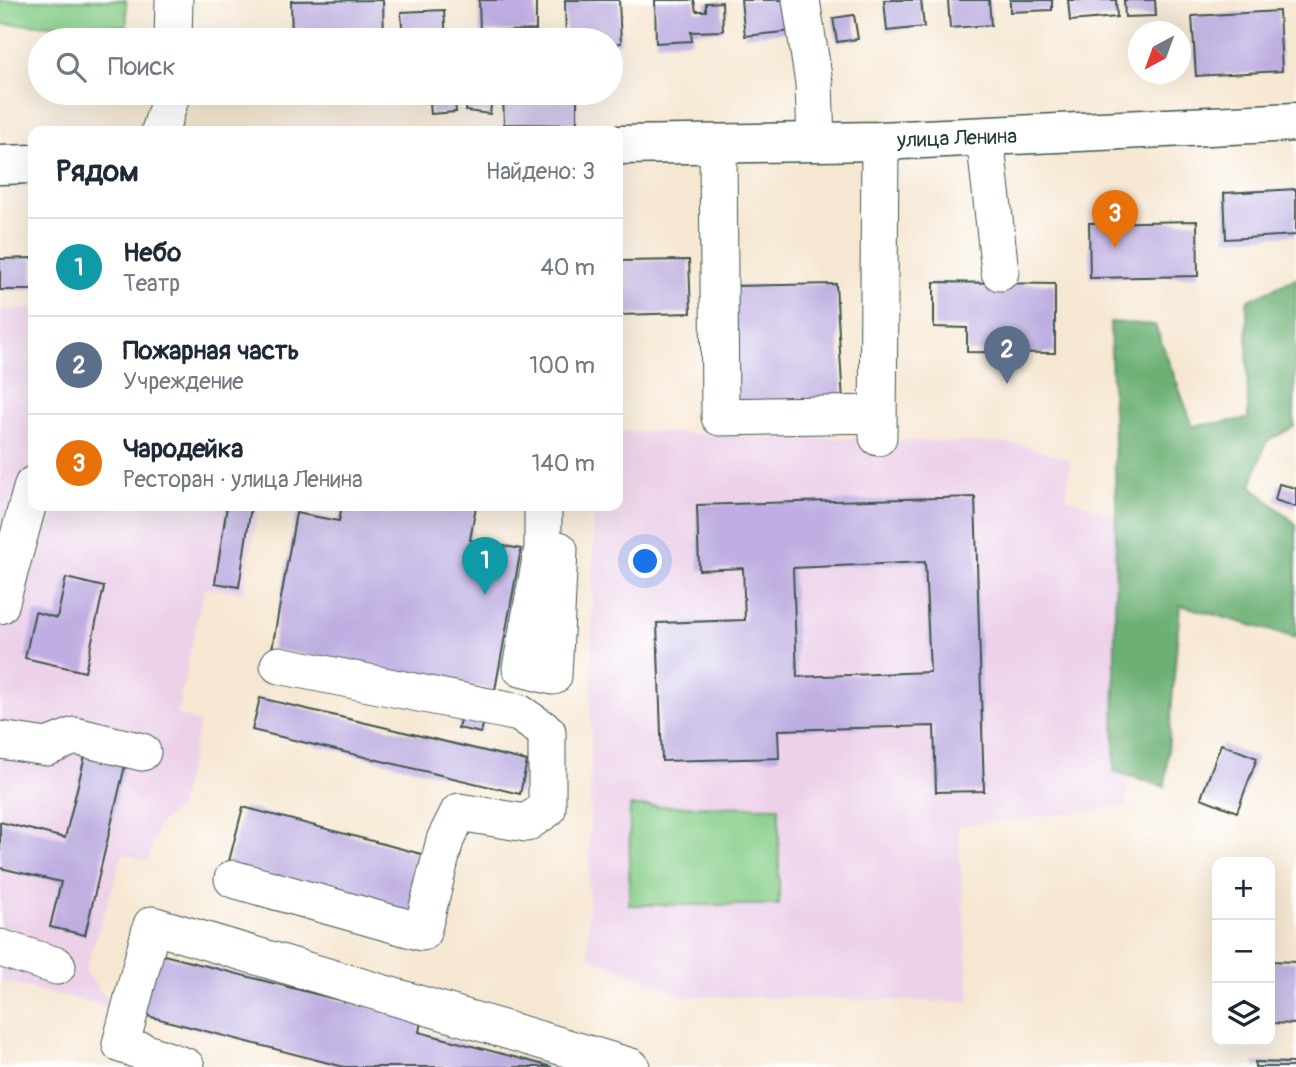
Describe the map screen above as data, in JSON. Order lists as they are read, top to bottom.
{
  "streets": {
    "main road": ["улица Ленина"]
  },
  "north": "bottom left",
  "page": {
    "search": "Поиск",
    "heading": ["Рядом", "Найдено: 3"],
    "pins": ["3", "2", "1"],
    "list": [
      {
        "mark": "1",
        "name": "Небо",
        "note": "Театр",
        "value": "40 m"
      },
      {
        "mark": "2",
        "name": "Пожарная часть",
        "note": "Учреждение",
        "value": "100 m"
      },
      {
        "mark": "3",
        "name": "Чародейка",
        "note": "Ресторан · улица Ленина",
        "value": "140 m"
      }
    ],
    "map_buttons": ["+", "−"]
  }
}
